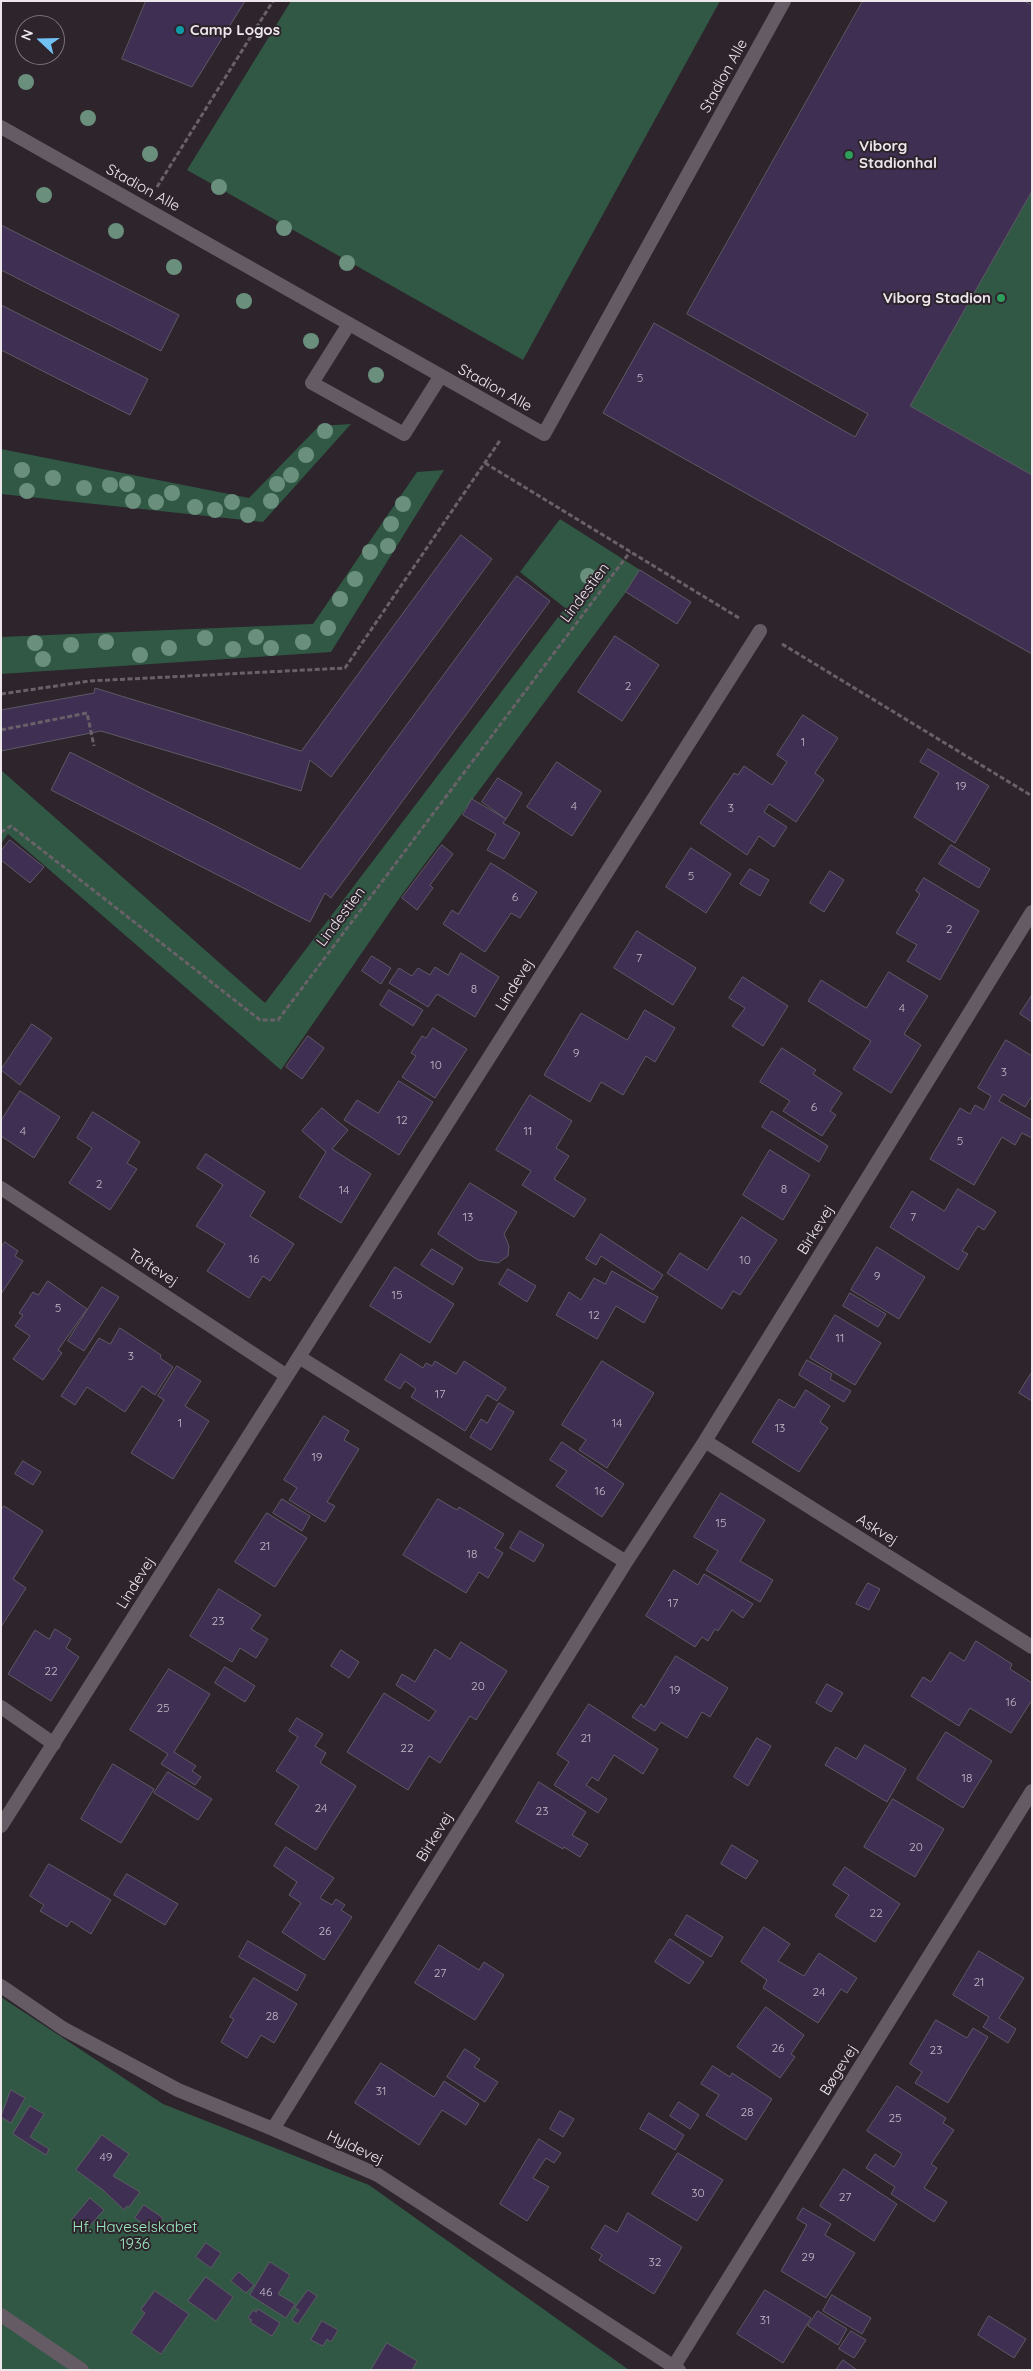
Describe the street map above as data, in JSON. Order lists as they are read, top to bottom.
{
  "streets": {
    "street": [
      "Stadion Alle",
      "Lindevej",
      "Birkevej",
      "Toftevej",
      "Askvej",
      "Bøgevej",
      "Hyldevej"
    ],
    "path": ["Lindestien"]
  },
  "crossings": [
    ["Lindevej", "Toftevej"],
    ["Birkevej", "Askvej"],
    ["Birkevej", "Hyldevej"],
    ["Bøgevej", "Hyldevej"]
  ],
  "parks": ["Hf. Haveselskabet 1936"],
  "places": ["Camp Logos", "Viborg Stadionhal", "Viborg Stadion"],
  "house_numbers": [
    "5",
    "2",
    "1",
    "19",
    "4",
    "3",
    "5",
    "6",
    "2",
    "7",
    "8",
    "4",
    "9",
    "10",
    "3",
    "6",
    "12",
    "4",
    "11",
    "5",
    "2",
    "8",
    "14",
    "13",
    "7",
    "16",
    "10",
    "9",
    "15",
    "5",
    "12",
    "11",
    "3",
    "17",
    "1",
    "14",
    "13",
    "19",
    "16",
    "15",
    "21",
    "18",
    "17",
    "23",
    "22",
    "20",
    "19",
    "16",
    "25",
    "21",
    "22",
    "18",
    "24",
    "23",
    "20",
    "22",
    "26",
    "27",
    "21",
    "24",
    "28",
    "26",
    "23",
    "31",
    "28",
    "25",
    "49",
    "30",
    "27",
    "29",
    "32",
    "46",
    "31"
  ],
  "north": "left"
}
